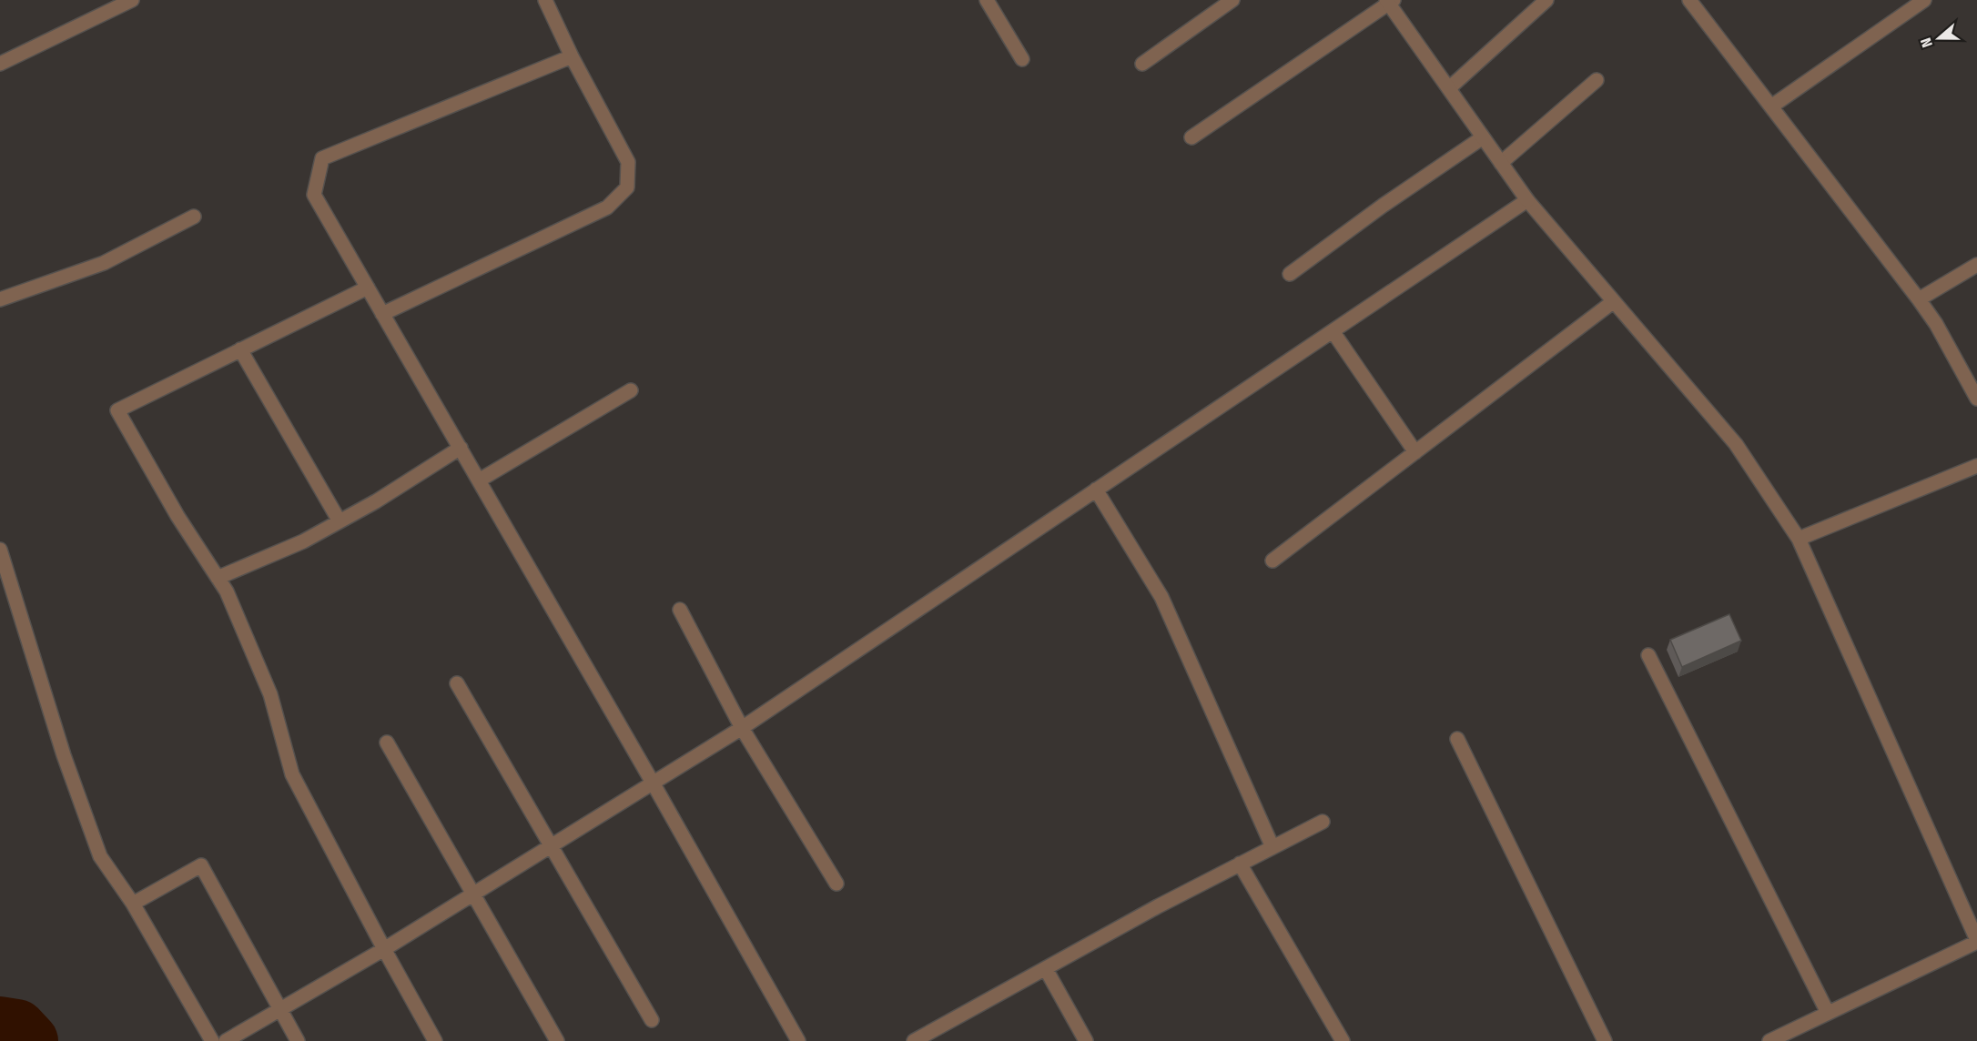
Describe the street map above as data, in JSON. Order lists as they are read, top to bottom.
{
  "north": "left"
}
